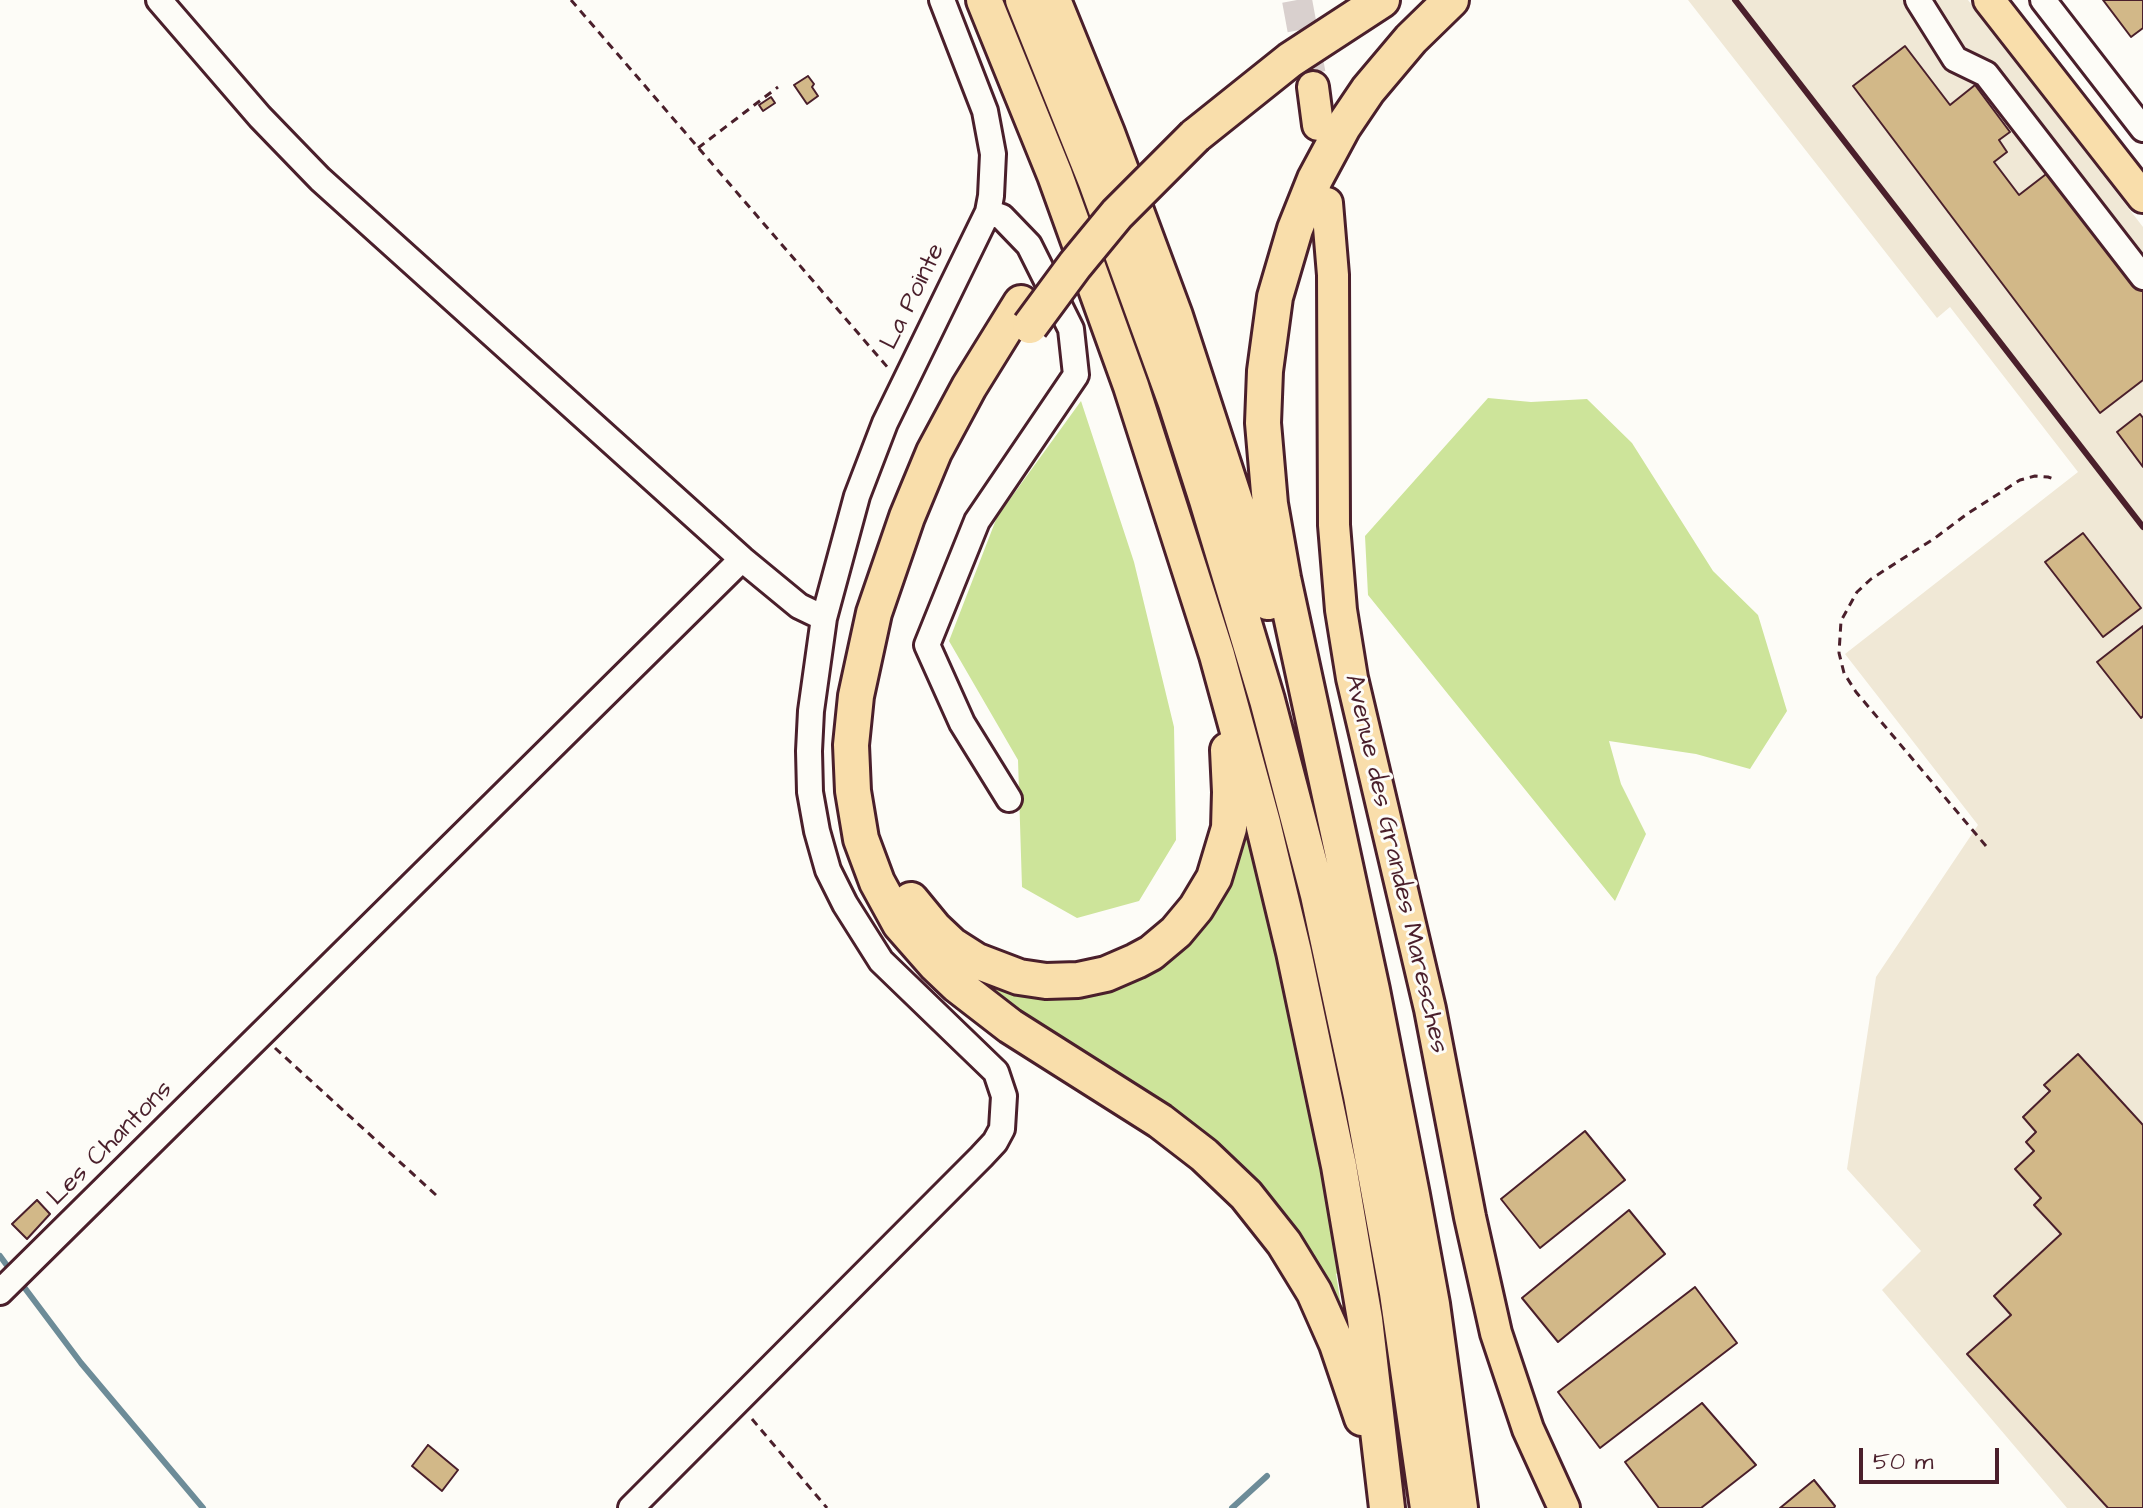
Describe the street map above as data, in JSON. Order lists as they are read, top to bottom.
{
  "streets": {
    "main road": ["Avenue des Grandes Maresches"],
    "street": ["La Pointe", "Les Chantons"]
  },
  "scale_bar": "50 m"
}
